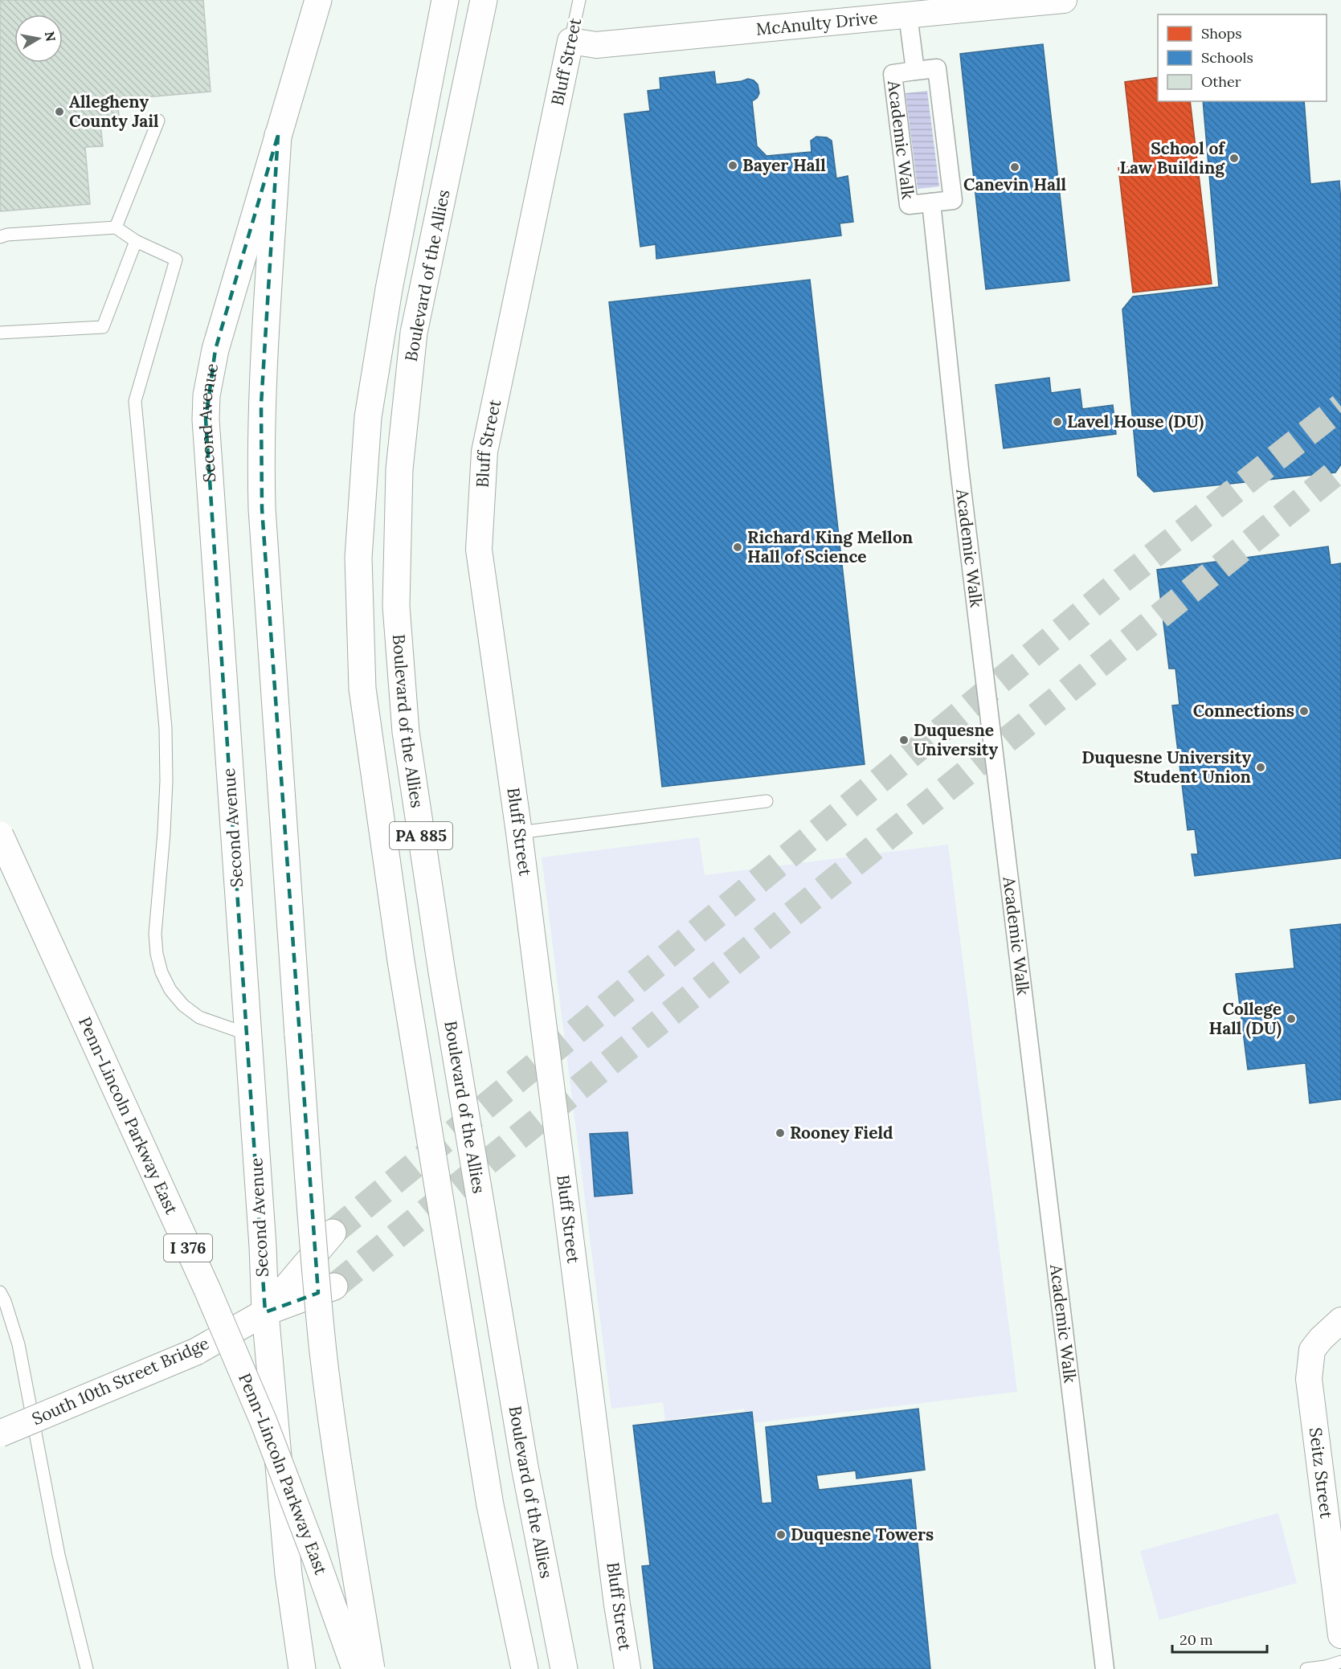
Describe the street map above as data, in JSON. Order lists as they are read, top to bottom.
{
  "streets": {
    "main road": [
      "Boulevard of the Allies",
      "Second Avenue",
      "PA 885",
      "Penn-Lincoln Parkway East",
      "I 376",
      "South 10th Street Bridge"
    ],
    "street": [
      "McAnulty Drive",
      "Bluff Street",
      "Academic Walk",
      "Seitz Street"
    ]
  },
  "crossings": [
    ["McAnulty Drive", "Bluff Street"],
    ["McAnulty Drive", "Academic Walk"],
    ["Second Avenue", "South 10th Street Bridge"]
  ],
  "places": [
    "Allegheny County Jail",
    "School of Law Building",
    "Bayer Hall",
    "Canevin Hall",
    "Lavel House (DU)",
    "Richard King Mellon Hall of Science",
    "Connections",
    "Duquesne University",
    "Duquesne University Student Union",
    "College Hall (DU)",
    "Rooney Field",
    "Duquesne Towers"
  ],
  "legend": ["Shops", "Schools", "Other"],
  "scale_bar": "20 m",
  "north": "right"
}
